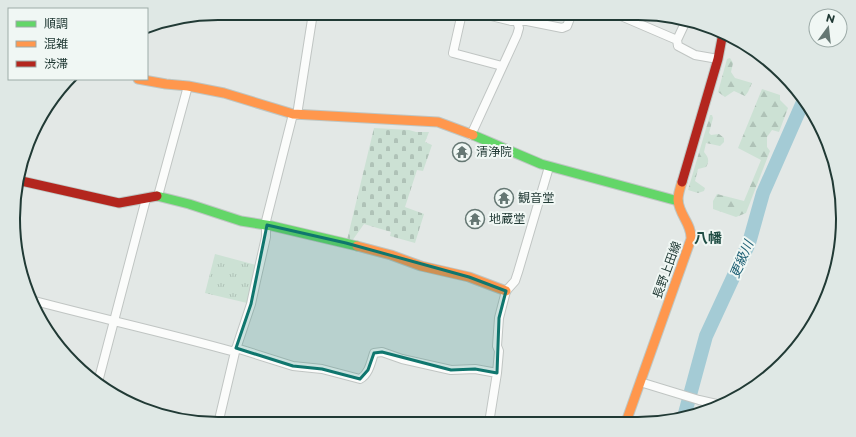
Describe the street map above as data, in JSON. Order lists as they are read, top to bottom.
{
  "streets": {
    "street": ["長野上田線"]
  },
  "districts": ["八幡"],
  "water": ["更級川"],
  "places": {
    "temple": ["清浄院", "観音堂", "地蔵堂"]
  },
  "legend": ["順調", "混雑", "渋滞"],
  "north": "top"
}
